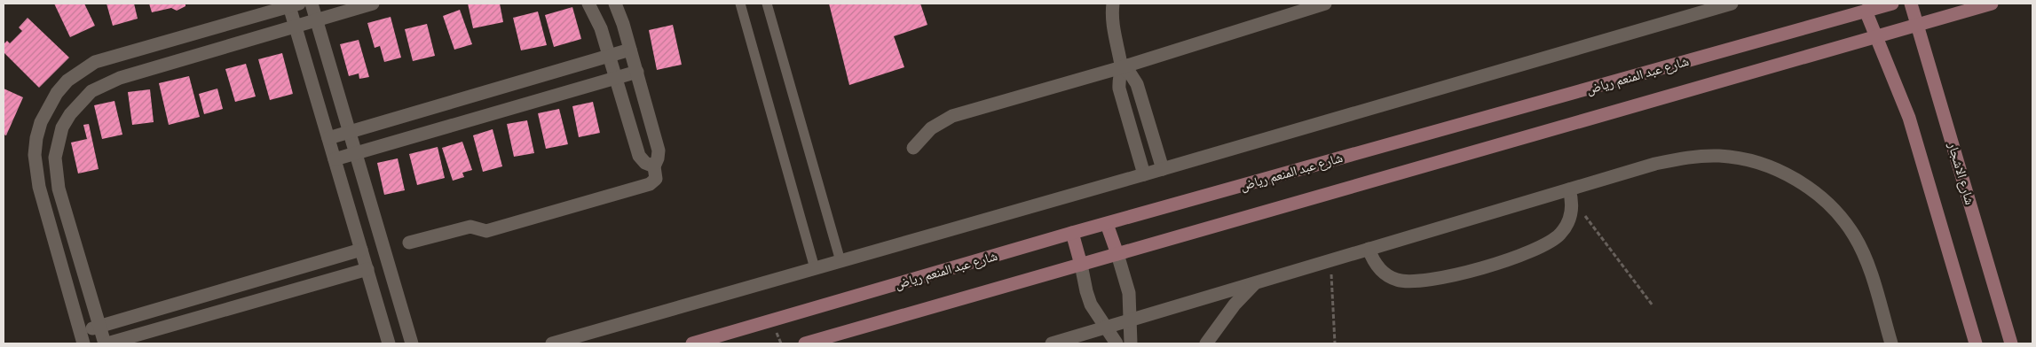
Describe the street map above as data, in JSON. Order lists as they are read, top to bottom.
{
  "streets": {
    "street": ["شارع عبد المنعم رياض", "شارع الاشجار"]
  },
  "crossings": [
    ["شارع عبد المنعم رياض", "شارع الاشجار"]
  ]
}
